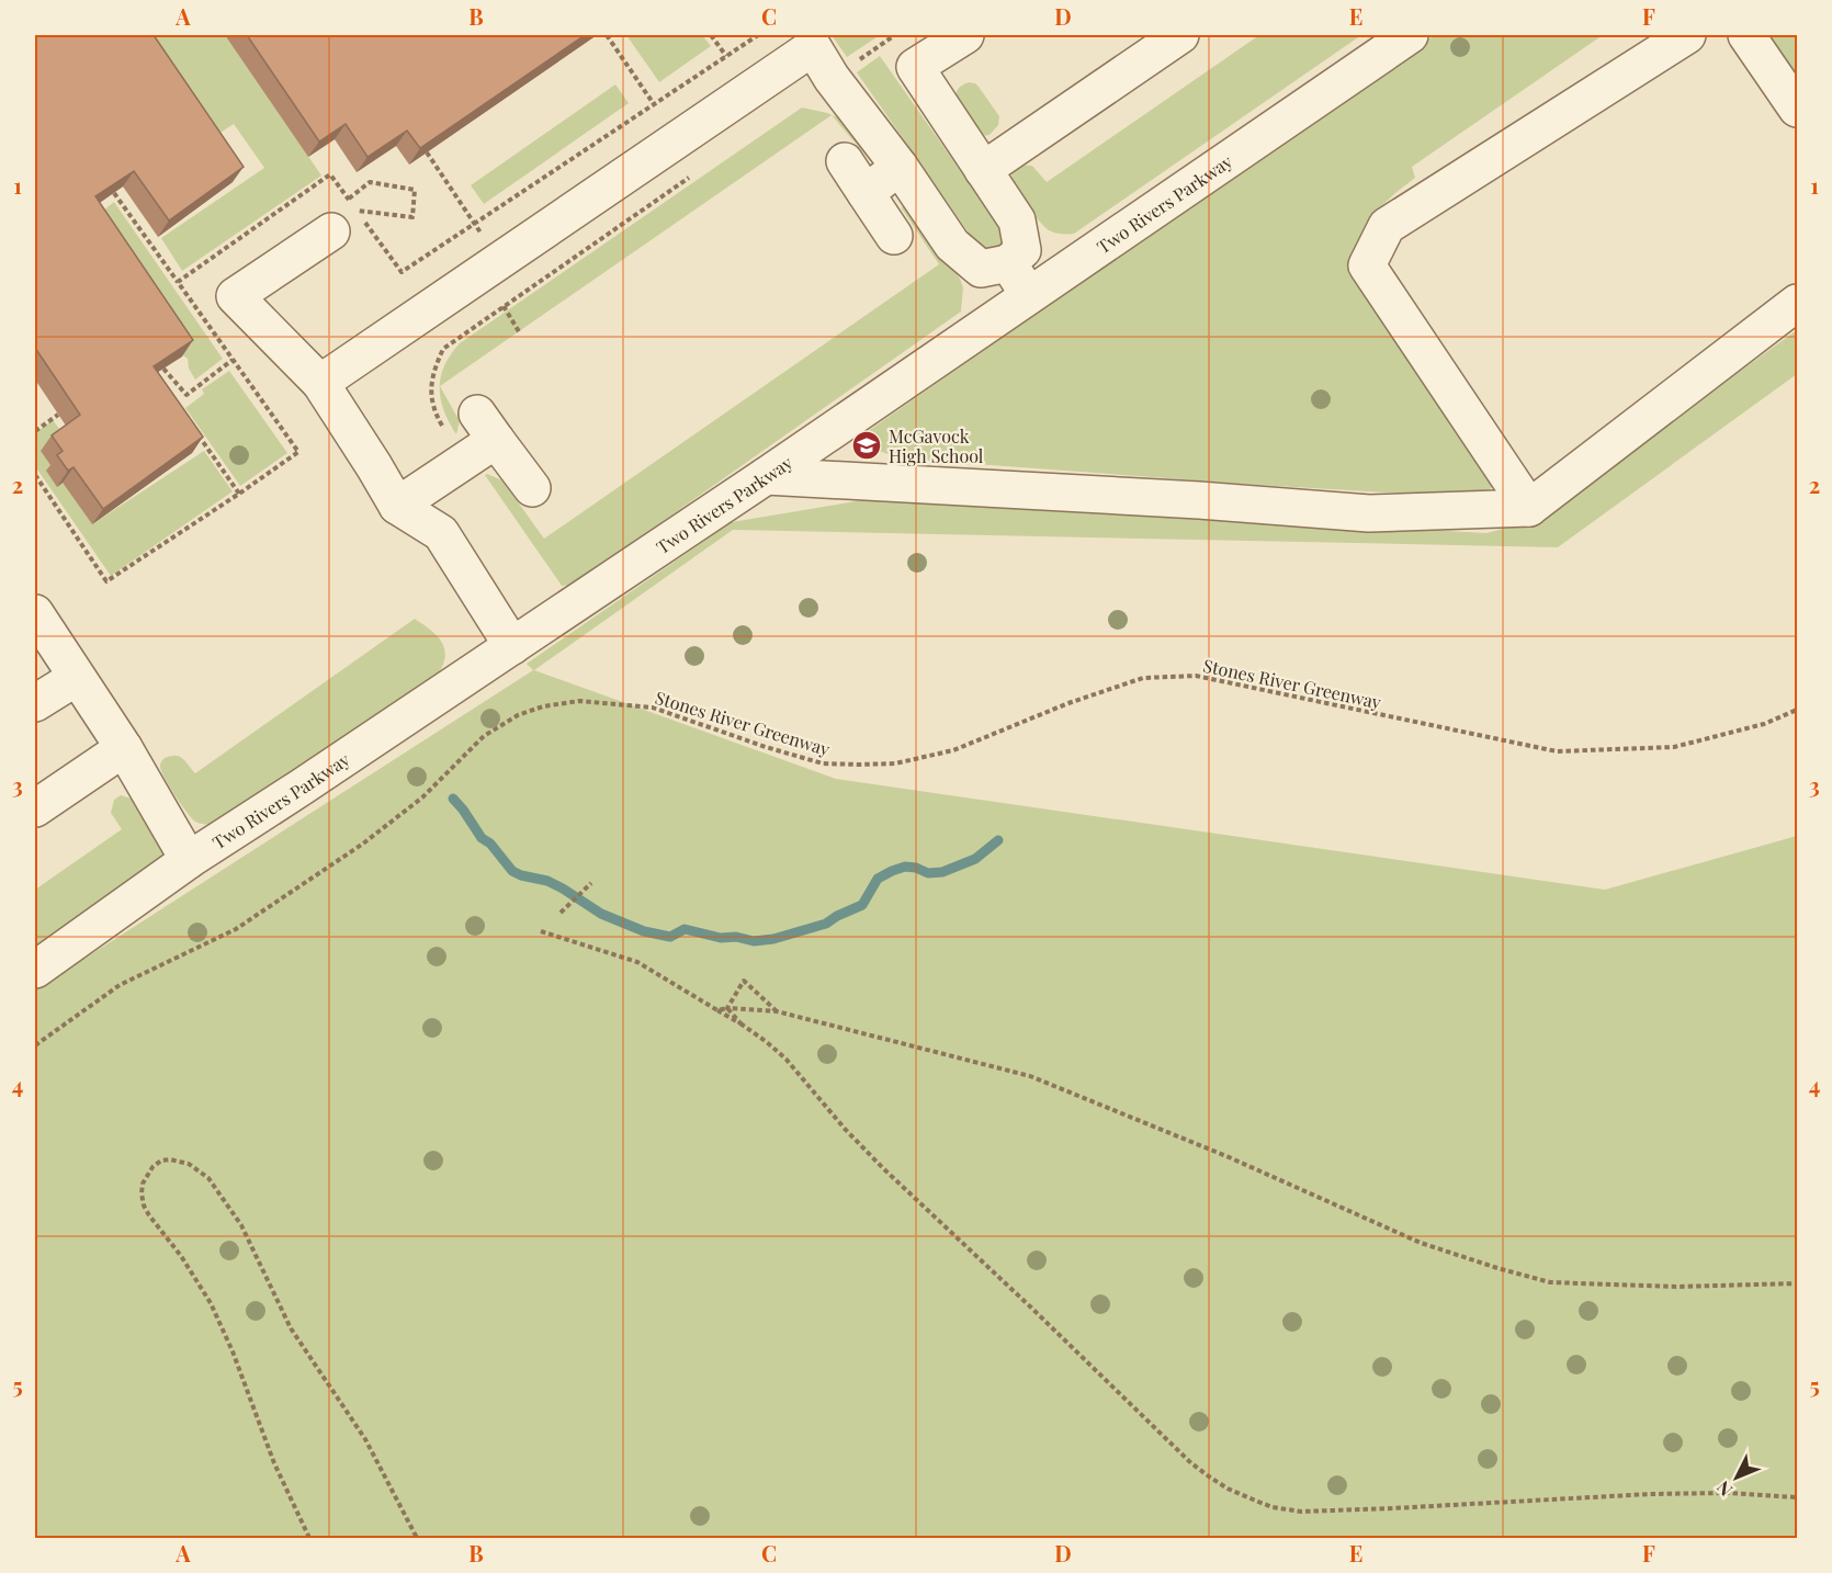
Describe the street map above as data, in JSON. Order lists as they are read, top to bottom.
{
  "streets": {
    "lane": ["Two Rivers Parkway"],
    "path": ["Stones River Greenway"]
  },
  "places": {
    "school or university": ["McGavock High School"]
  },
  "north": "bottom left",
  "grid": {
    "columns": [
      "A",
      "B",
      "C",
      "D",
      "E",
      "F"
    ],
    "rows": [
      "1",
      "2",
      "3",
      "4",
      "5"
    ]
  }
}
